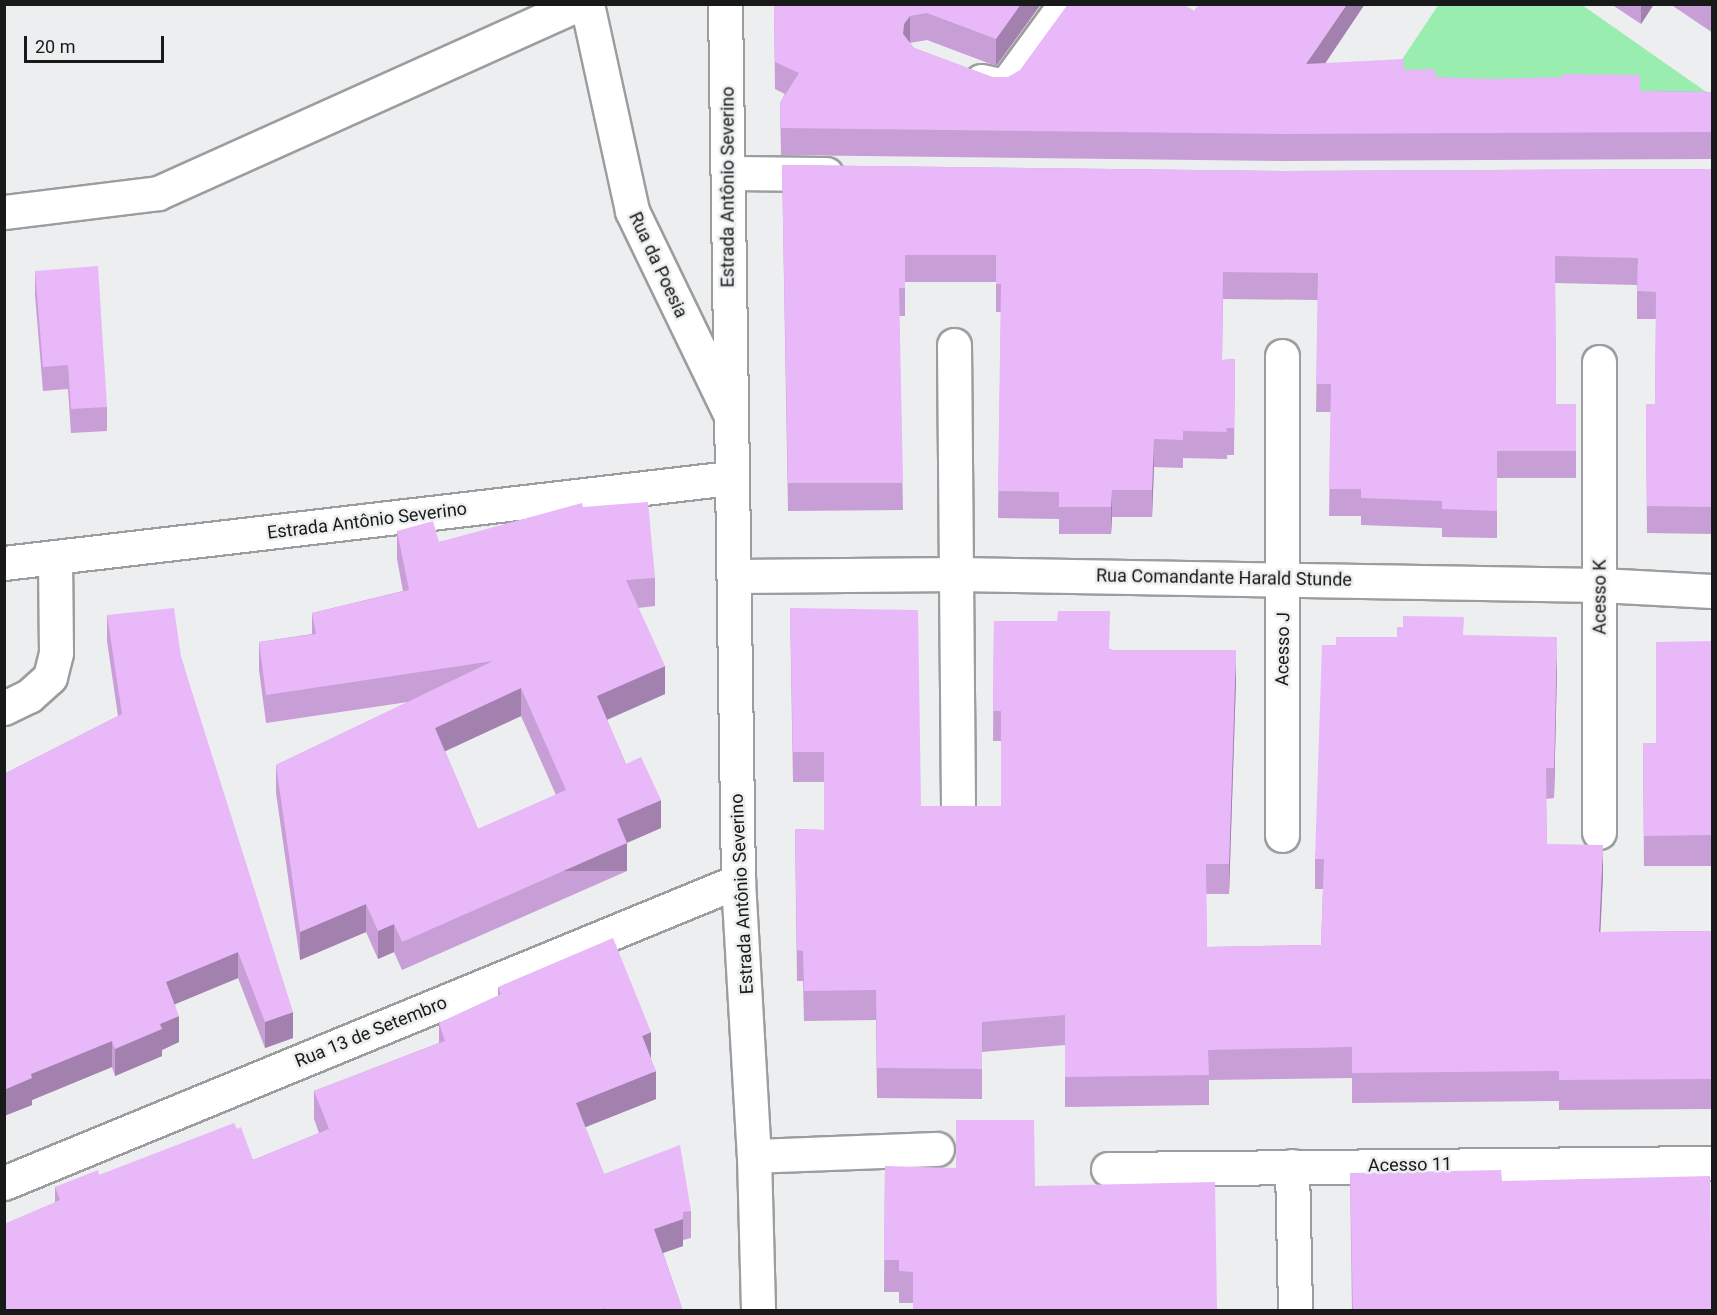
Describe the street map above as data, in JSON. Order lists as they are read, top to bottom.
{
  "streets": {
    "street": [
      "Estrada Antônio Severino",
      "Rua da Poesia",
      "Rua Comandante Harald Stunde",
      "Acesso K",
      "Acesso J",
      "Rua 13 de Setembro",
      "Acesso 11"
    ]
  },
  "crossings": [
    ["Estrada Antônio Severino", "Rua da Poesia"],
    ["Estrada Antônio Severino", "Rua Comandante Harald Stunde"],
    ["Estrada Antônio Severino", "Rua 13 de Setembro"],
    ["Rua Comandante Harald Stunde", "Acesso K"],
    ["Rua Comandante Harald Stunde", "Acesso J"]
  ],
  "scale_bar": "20 m"
}
